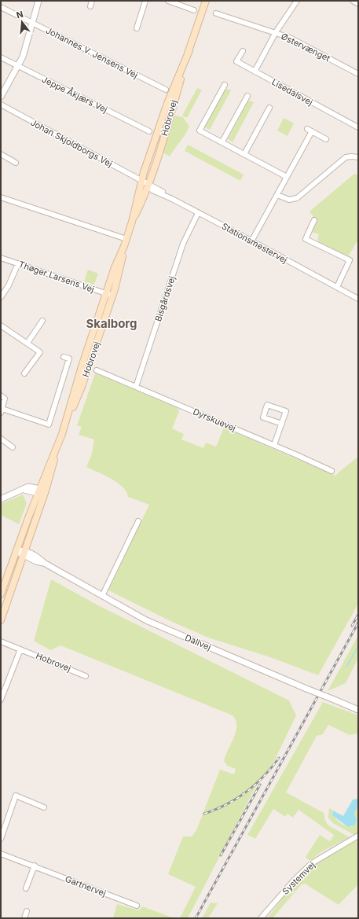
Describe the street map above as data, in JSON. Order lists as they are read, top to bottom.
{
  "streets": {
    "main road": ["Hobrovej"],
    "street": [
      "Østervænget",
      "Johannes V. Jensens Vej",
      "Lisedalsvej",
      "Jeppe Åkjærs Vej",
      "Johan Skjoldborgs Vej",
      "Stationsmestervej",
      "Thøger Larsens Vej",
      "Bisgårdsvej",
      "Dyrskuevej",
      "Dallvej",
      "Systemvej",
      "Gartnervej"
    ]
  },
  "crossings": [
    ["Hobrovej", "Johan Skjoldborgs Vej"],
    ["Hobrovej", "Stationsmestervej"],
    ["Hobrovej", "Thøger Larsens Vej"],
    ["Hobrovej", "Dallvej"],
    ["Stationsmestervej", "Bisgårdsvej"],
    ["Bisgårdsvej", "Dyrskuevej"]
  ],
  "districts": ["Skalborg"],
  "north": "top"
}
